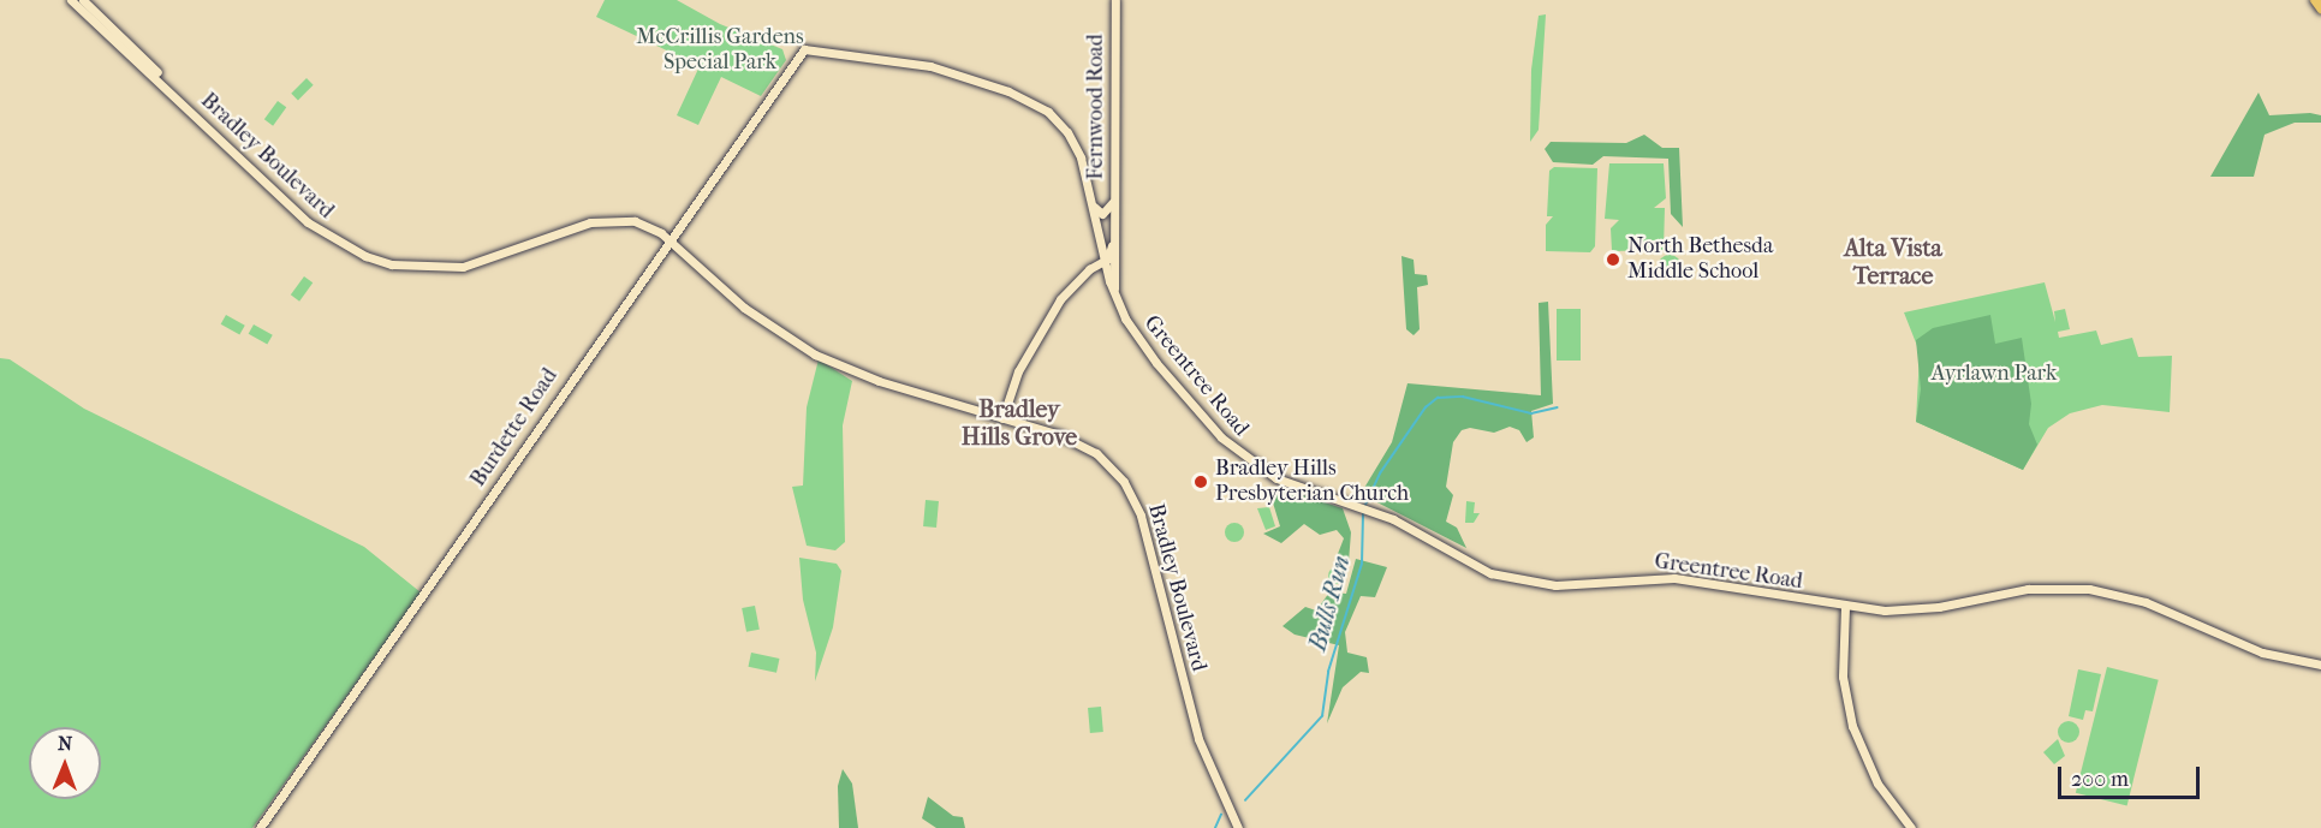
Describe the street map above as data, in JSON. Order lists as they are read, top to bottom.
{
  "streets": {
    "street": [
      "Fernwood Road",
      "Bradley Boulevard",
      "Greentree Road",
      "Burdette Road"
    ]
  },
  "crossings": [
    ["Fernwood Road", "Greentree Road"],
    ["Bradley Boulevard", "Burdette Road"],
    ["Greentree Road", "Burdette Road"]
  ],
  "districts": ["Alta Vista Terrace", "Bradley Hills Grove"],
  "water": ["Bulls Run"],
  "parks": ["McCrillis Gardens Special Park", "Ayrlawn Park"],
  "places": ["North Bethesda Middle School", "Bradley Hills Presbyterian Church"],
  "scale_bar": "200 m",
  "north": "top"
}
